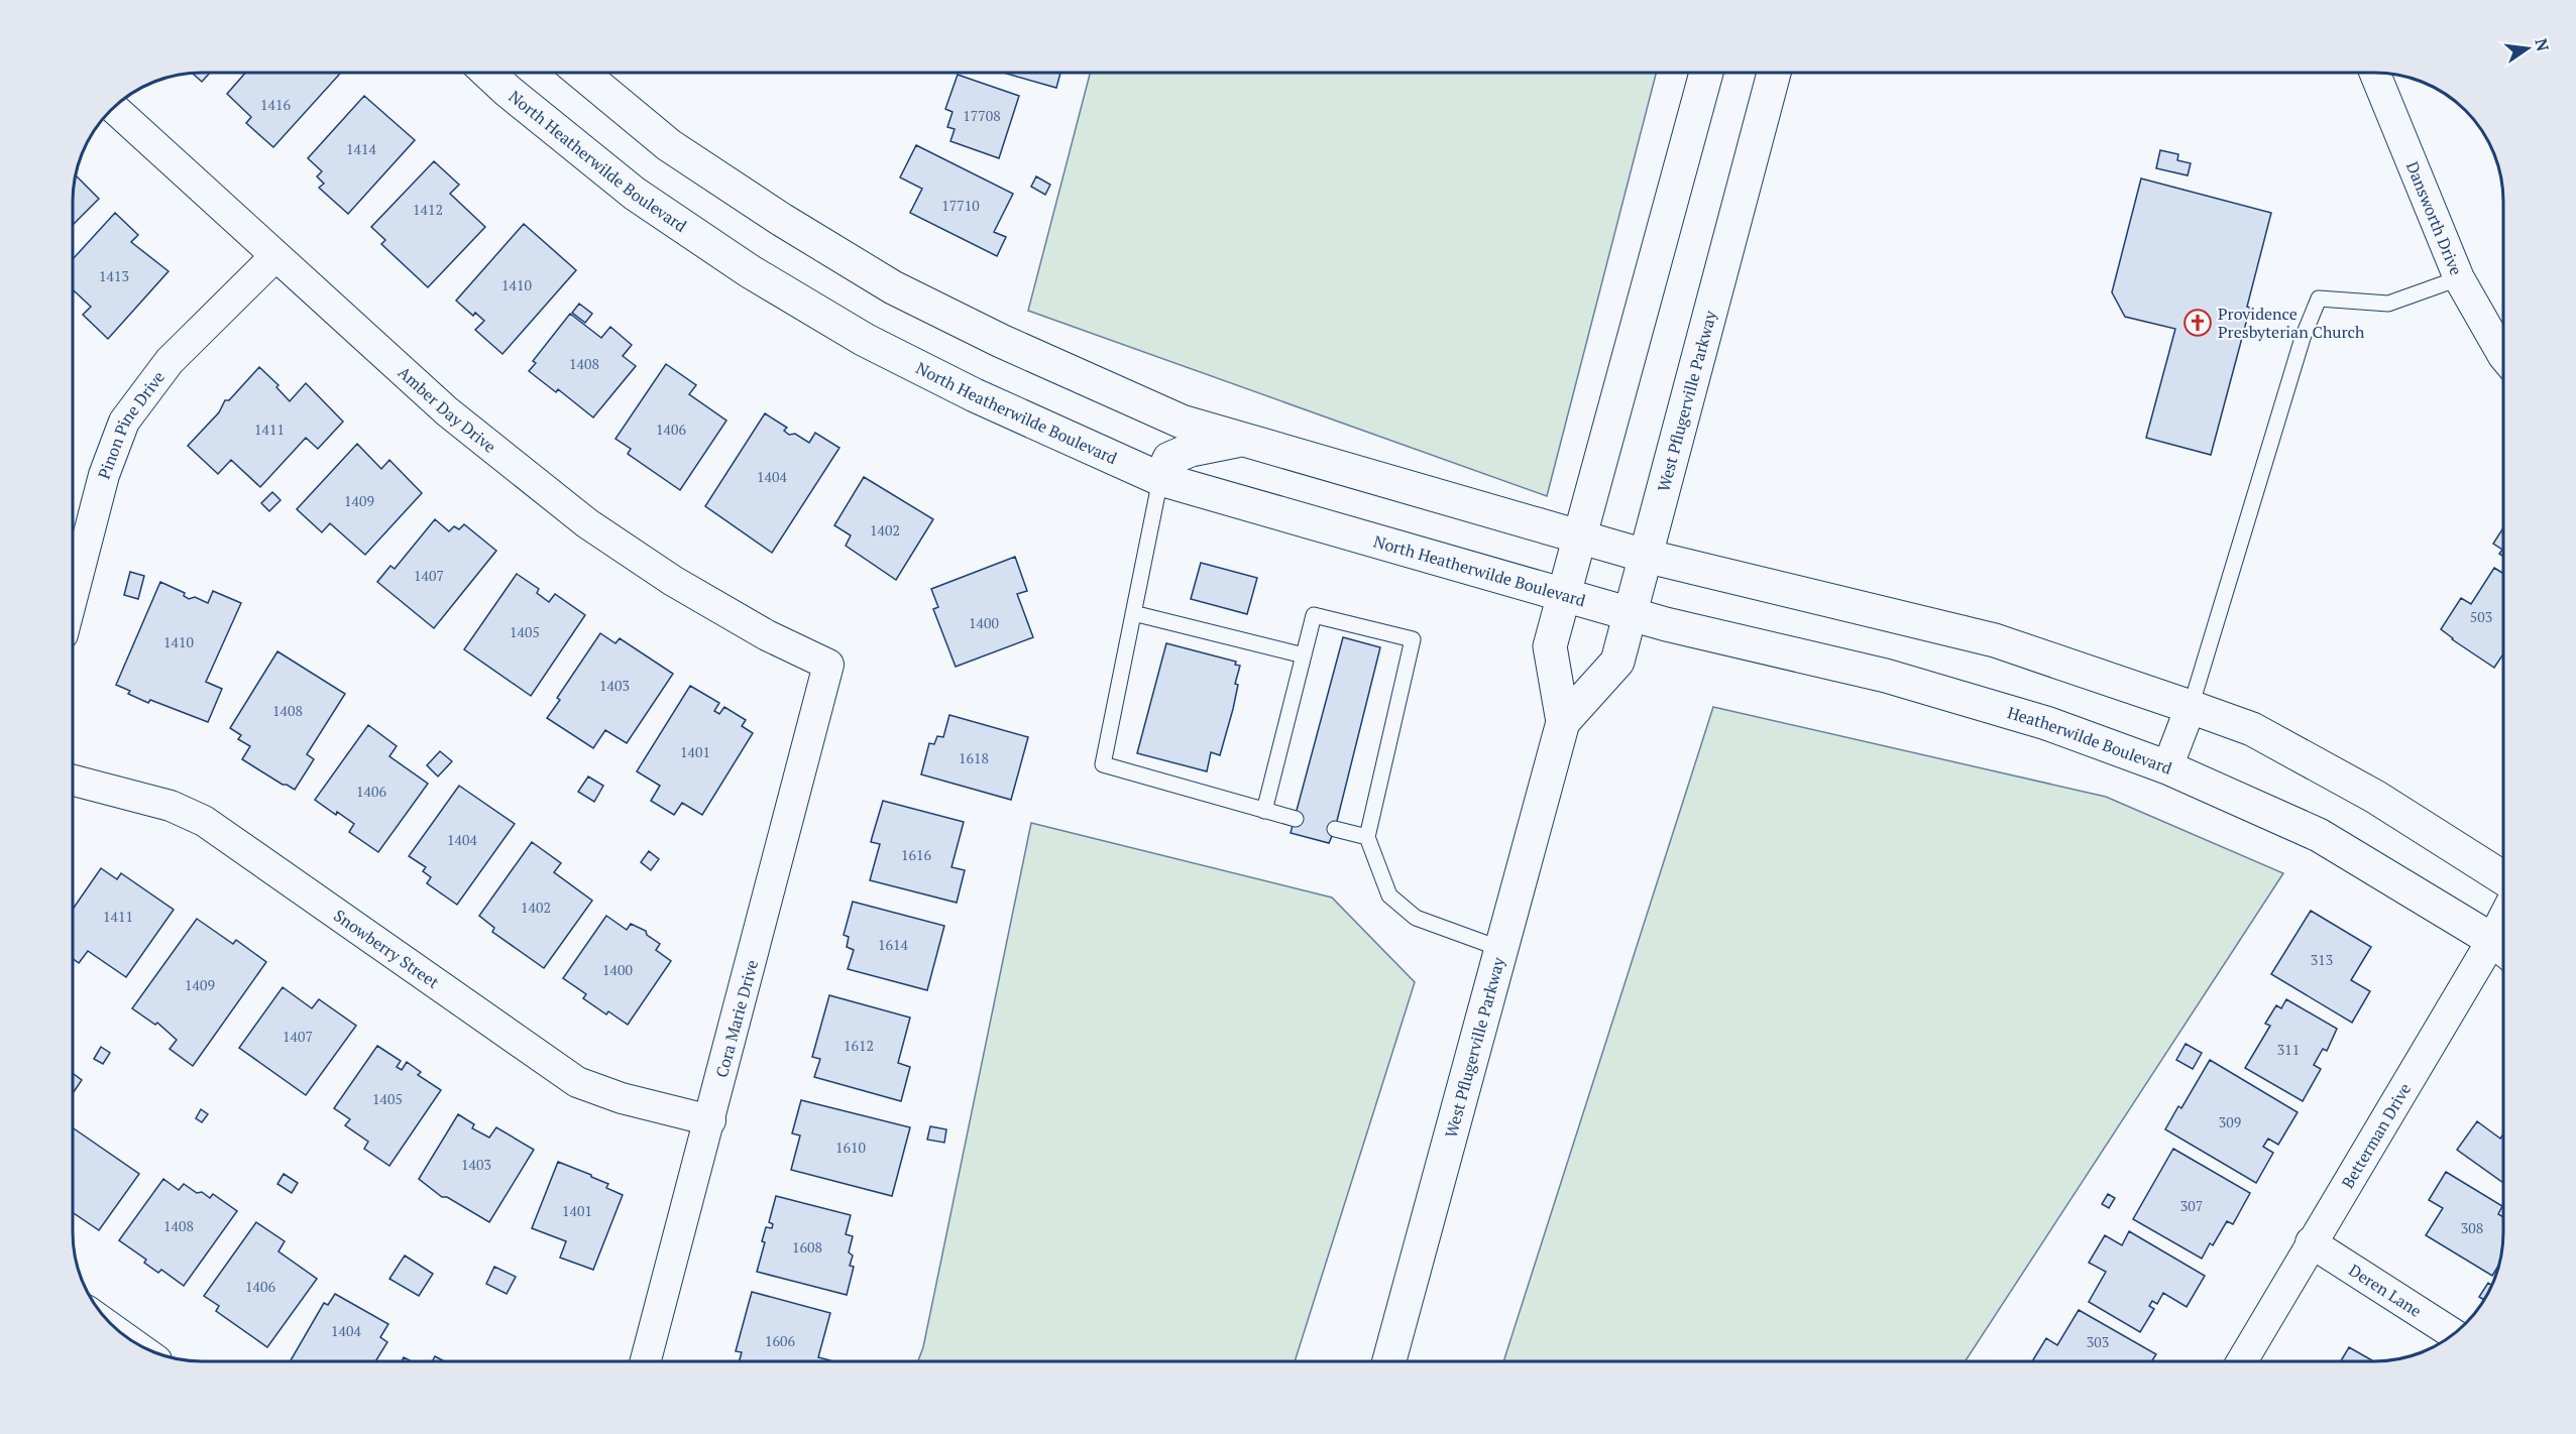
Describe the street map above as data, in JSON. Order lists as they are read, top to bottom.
{
  "streets": {
    "main road": ["North Heatherwilde Boulevard", "West Pflugerville Parkway", "Heatherwilde Boulevard"],
    "street": [
      "Dansworth Drive",
      "Amber Day Drive",
      "Pinon Pine Drive",
      "Snowberry Street",
      "Cora Marie Drive",
      "Betterman Drive",
      "Deren Lane"
    ]
  },
  "crossings": [
    ["North Heatherwilde Boulevard", "West Pflugerville Parkway"],
    ["North Heatherwilde Boulevard", "Heatherwilde Boulevard"],
    ["West Pflugerville Parkway", "Heatherwilde Boulevard"],
    ["Amber Day Drive", "Pinon Pine Drive"],
    ["Amber Day Drive", "Cora Marie Drive"],
    ["Heatherwilde Boulevard", "Betterman Drive"],
    ["Snowberry Street", "Cora Marie Drive"],
    ["Betterman Drive", "Deren Lane"]
  ],
  "places": {
    "church": ["Providence Presbyterian Church"]
  },
  "house_numbers": [
    "1416",
    "17708",
    "1414",
    "17710",
    "1412",
    "1413",
    "1410",
    "1408",
    "1411",
    "1406",
    "1404",
    "1409",
    "1402",
    "1407",
    "503",
    "1400",
    "1405",
    "1410",
    "1403",
    "1408",
    "1401",
    "1618",
    "1406",
    "1404",
    "1616",
    "1402",
    "1411",
    "1614",
    "313",
    "1400",
    "1409",
    "1407",
    "1612",
    "311",
    "1405",
    "309",
    "1610",
    "1403",
    "307",
    "1401",
    "1408",
    "308",
    "1608",
    "1406",
    "1404",
    "1606",
    "303"
  ],
  "north": "right"
}
